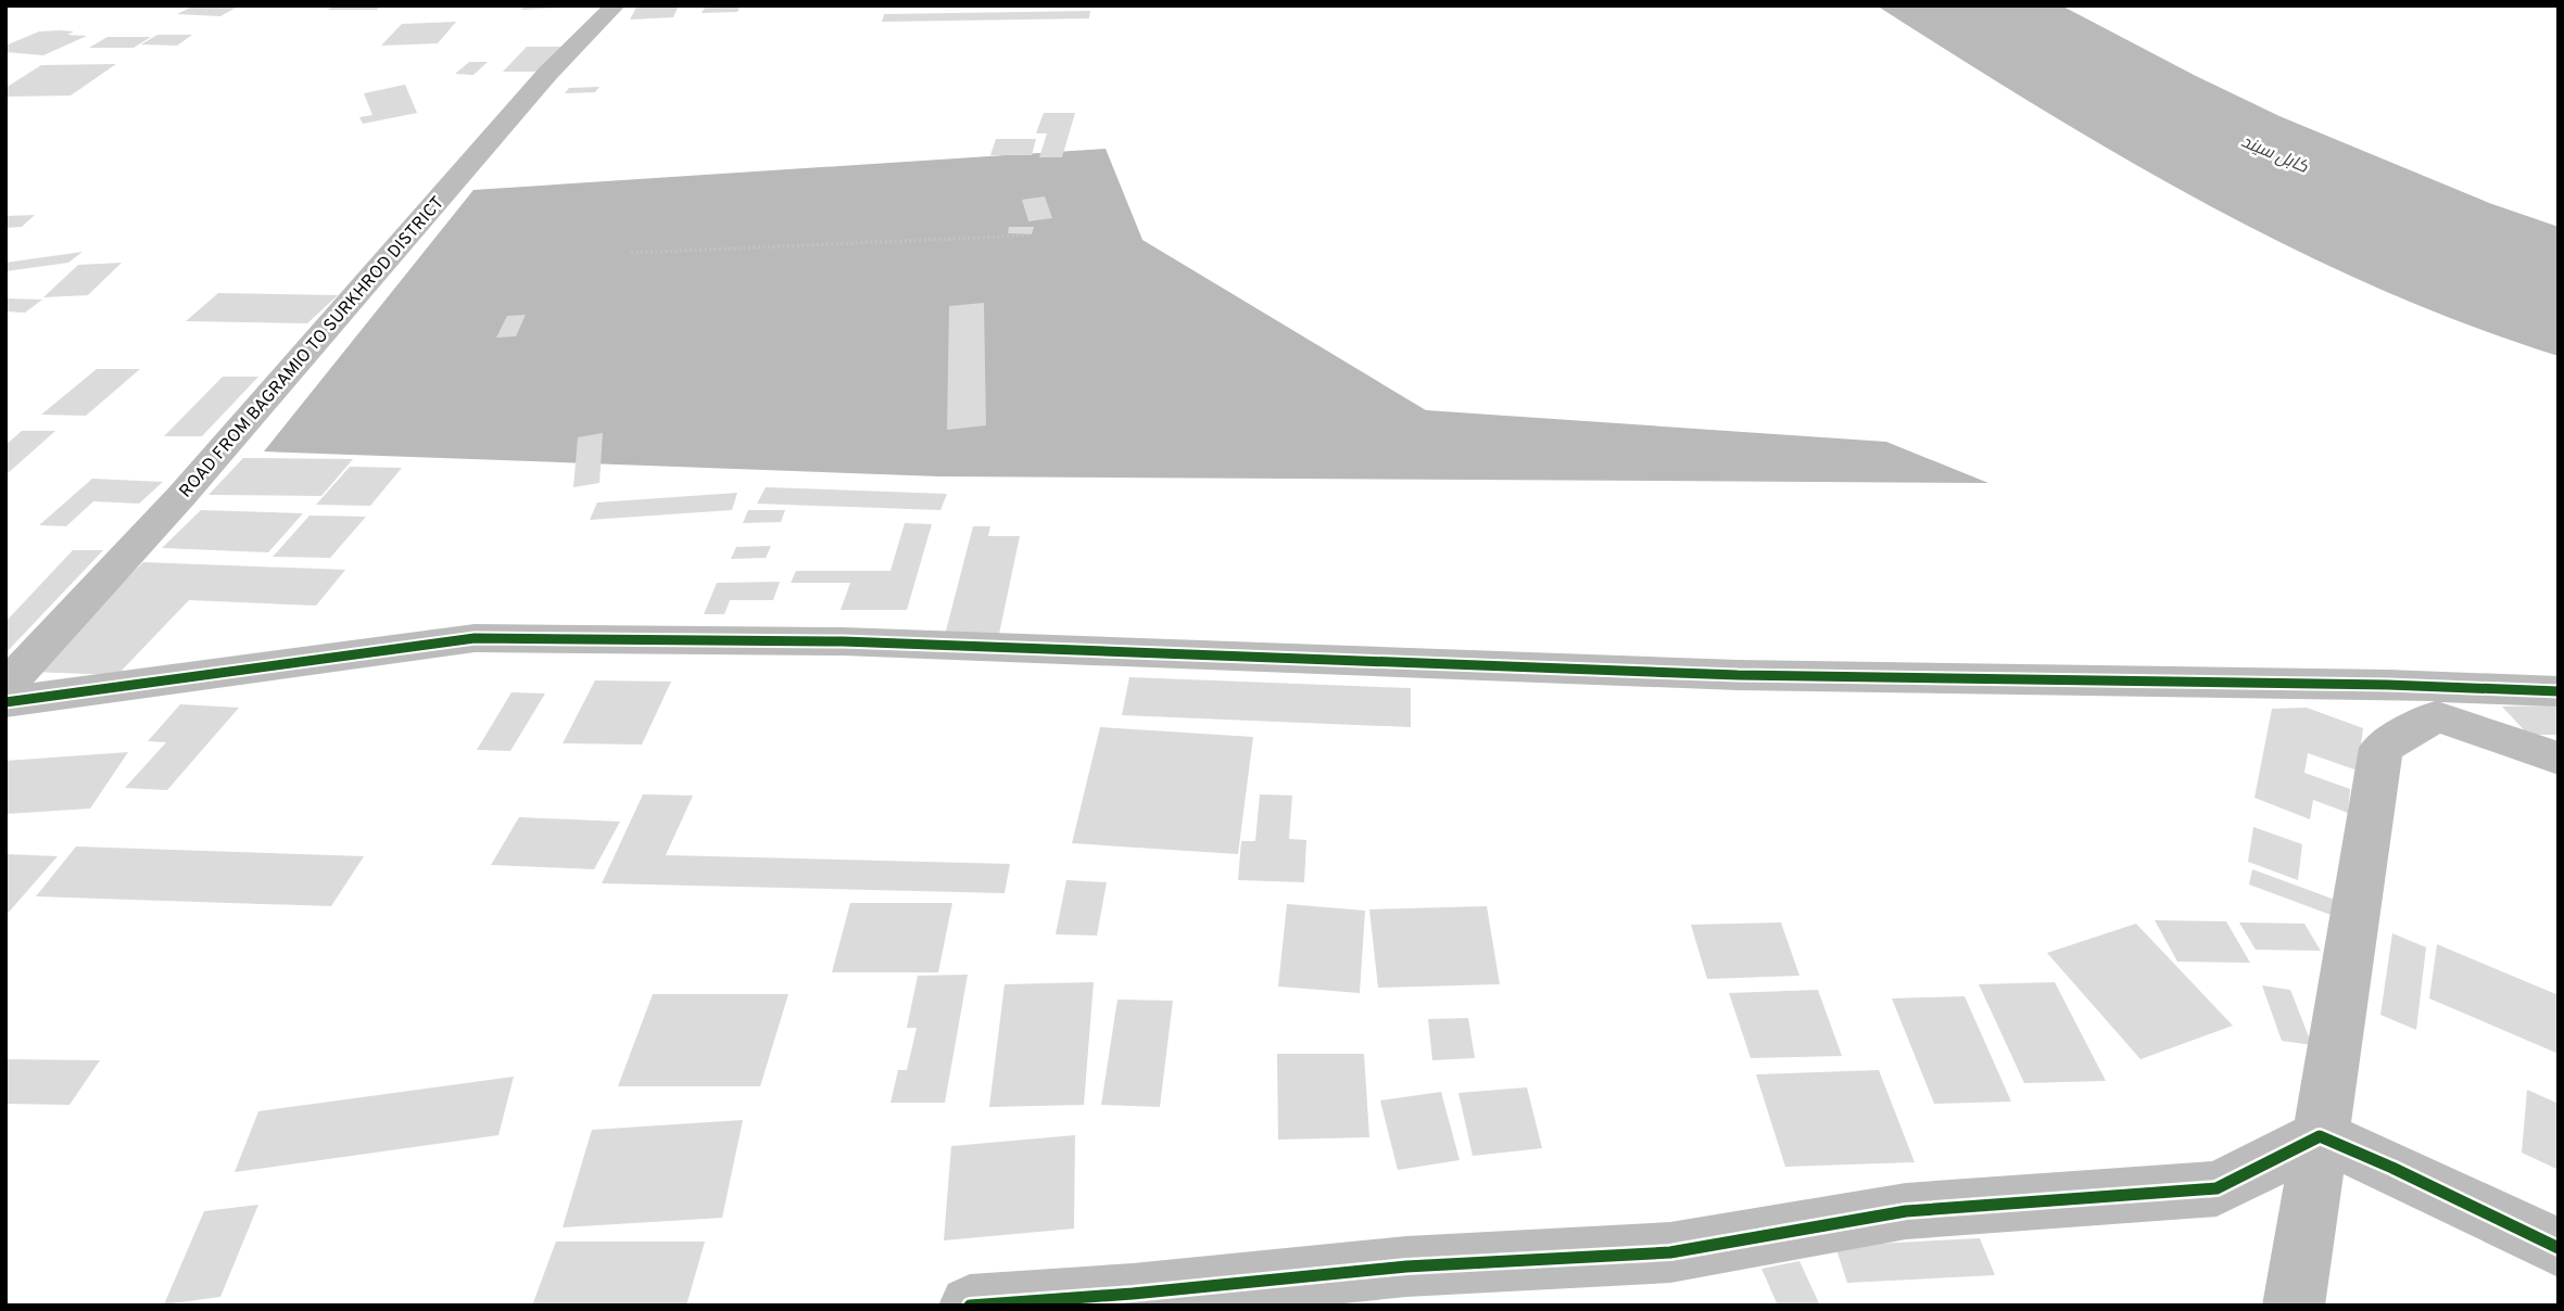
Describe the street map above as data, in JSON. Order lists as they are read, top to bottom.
{
  "streets": {
    "street": ["ROAD FROM BAGRAMIO TO SURKHROD DISTRICT"]
  },
  "water": ["کابل سيند"]
}
